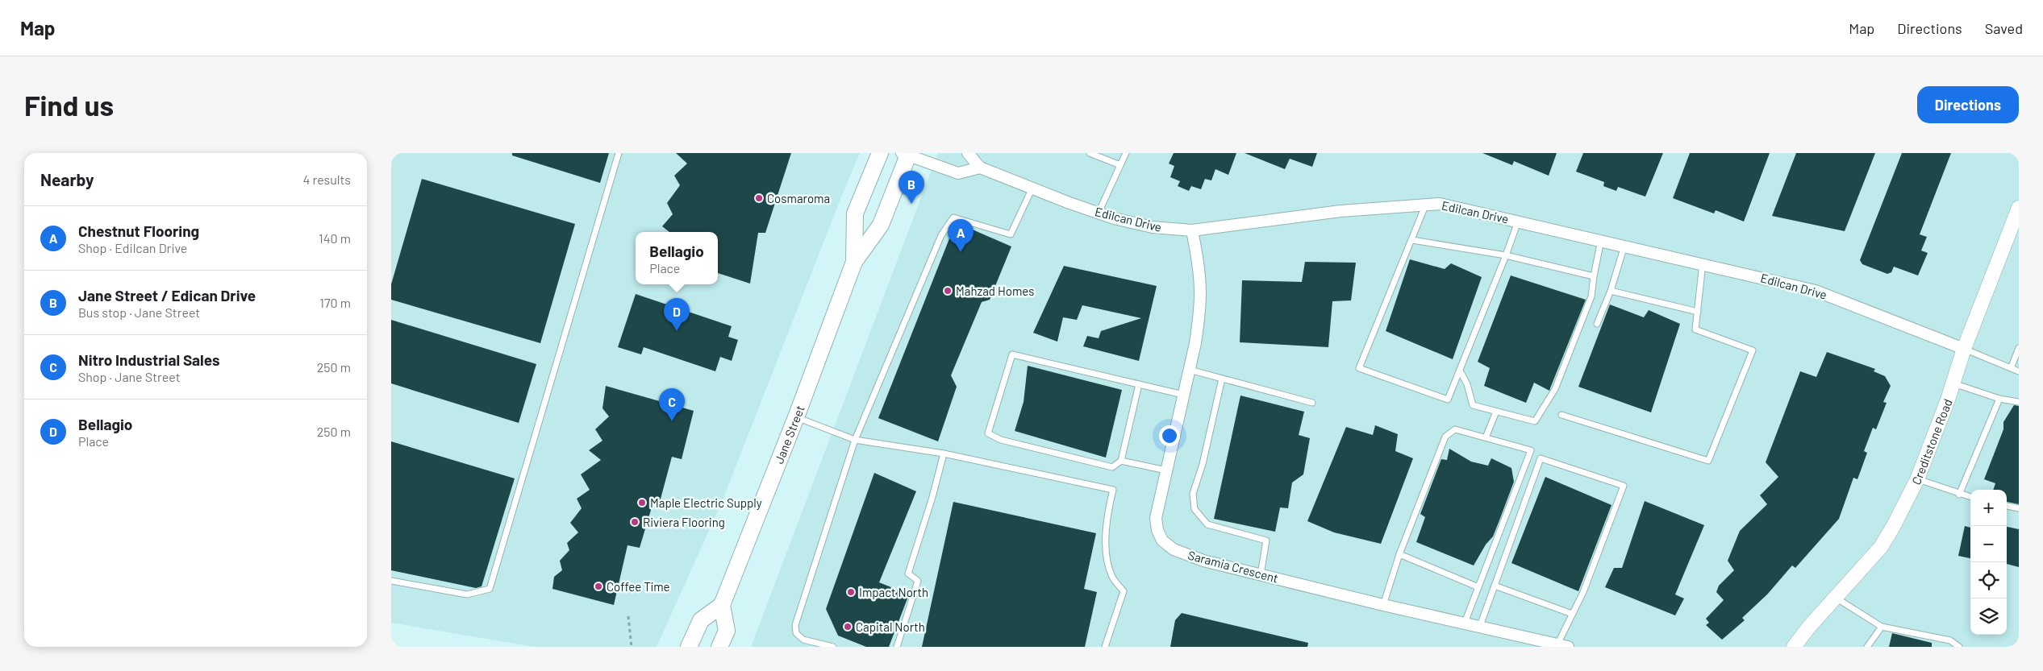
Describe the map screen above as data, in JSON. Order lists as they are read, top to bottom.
{
  "streets": {
    "main road": ["Jane Street"],
    "street": ["Edilcan Drive", "Creditstone Road", "Saramia Crescent"]
  },
  "crossings": [
    ["Edilcan Drive", "Creditstone Road"],
    ["Edilcan Drive", "Saramia Crescent"]
  ],
  "places": [
    "Cosmaroma",
    "Mahzad Homes",
    "Maple Electric Supply",
    "Riviera Flooring",
    "Coffee Time",
    "Impact North",
    "Capital North"
  ],
  "page": {
    "header": "Map",
    "nav": ["Map", "Directions", "Saved"],
    "buttons": "Directions",
    "title": "Find us",
    "heading": ["Nearby", "4 results"],
    "pins": [
      "B",
      "A",
      "D",
      "C"
    ],
    "list": [
      {
        "mark": "A",
        "name": "Chestnut Flooring",
        "note": "Shop · Edilcan Drive",
        "value": "140 m"
      },
      {
        "mark": "B",
        "name": "Jane Street / Edican Drive",
        "note": "Bus stop · Jane Street",
        "value": "170 m"
      },
      {
        "mark": "C",
        "name": "Nitro Industrial Sales",
        "note": "Shop · Jane Street",
        "value": "250 m"
      },
      {
        "mark": "D",
        "name": "Bellagio",
        "note": "Place",
        "value": "250 m"
      }
    ],
    "popup": ["Bellagio", "Place"],
    "map_buttons": ["+", "−"]
  }
}
